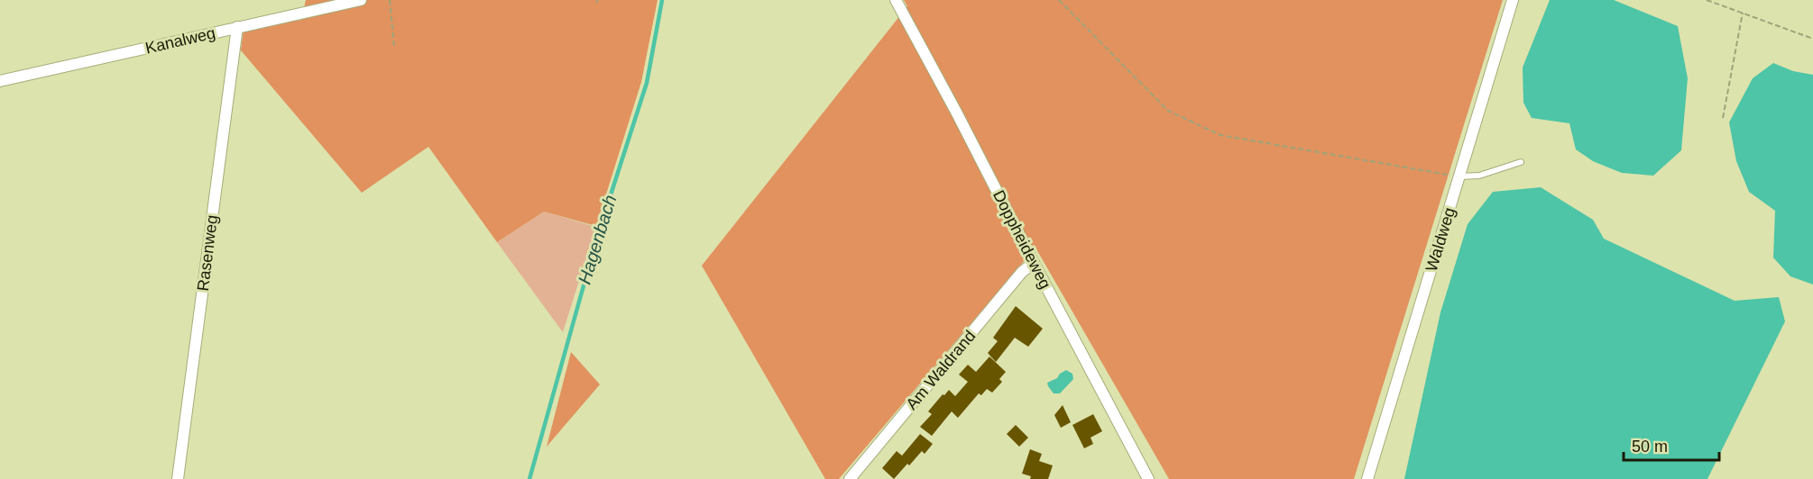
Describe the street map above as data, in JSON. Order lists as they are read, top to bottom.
{
  "streets": {
    "street": [
      "Kanalweg",
      "Doppheideweg",
      "Waldweg",
      "Rasenweg",
      "Am Waldrand"
    ]
  },
  "crossings": [
    ["Kanalweg", "Rasenweg"],
    ["Doppheideweg", "Am Waldrand"]
  ],
  "water": ["Hagenbach"],
  "scale_bar": "50 m"
}
